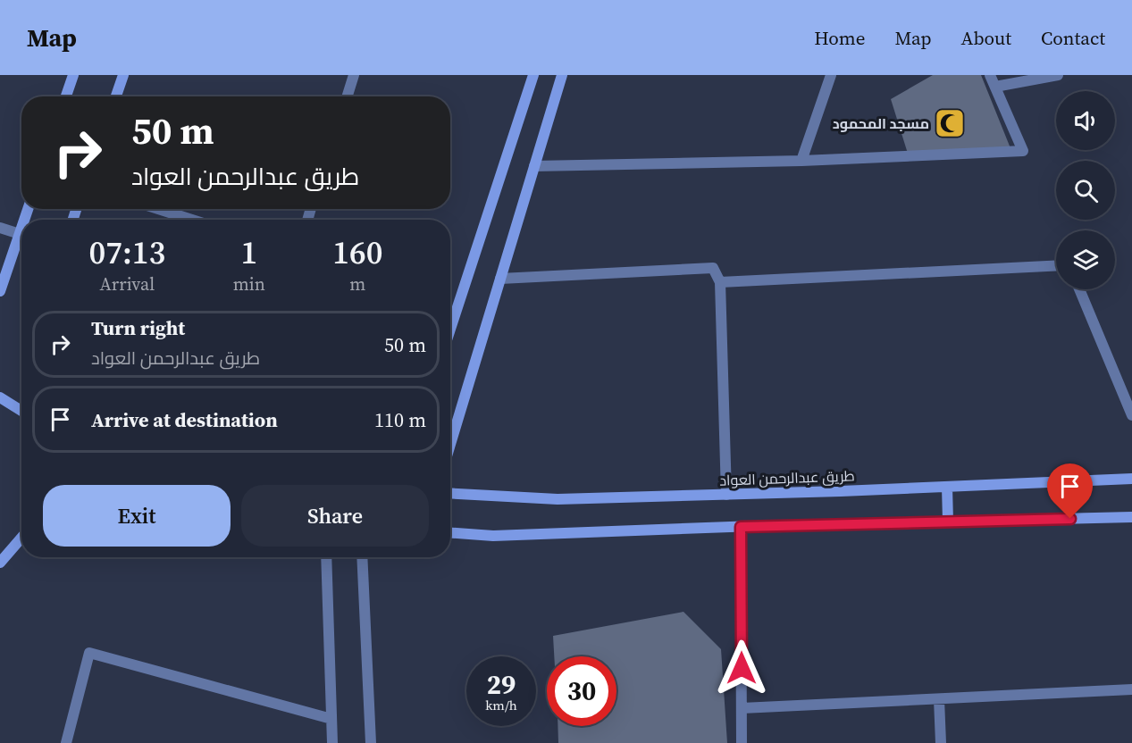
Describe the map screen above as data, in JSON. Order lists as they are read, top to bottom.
{
  "streets": {
    "main road": ["طريق عبدالرحمن العواد"]
  },
  "places": {
    "mosque": ["مسجد المحمود"]
  },
  "page": {
    "header": "Map",
    "nav": [
      "Home",
      "Map",
      "About",
      "Contact"
    ],
    "turn": ["50 m", "طريق عبدالرحمن العواد"],
    "eta": [
      "07:13",
      "Arrival",
      "1",
      "min",
      "160",
      "m"
    ],
    "list": [
      {
        "name": "Turn right",
        "note": "طريق عبدالرحمن العواد",
        "value": "50 m"
      },
      {
        "name": "Arrive at destination",
        "value": "110 m"
      }
    ],
    "buttons": ["Exit", "Share"],
    "speed": "29 km/h",
    "limit": "30"
  }
}
